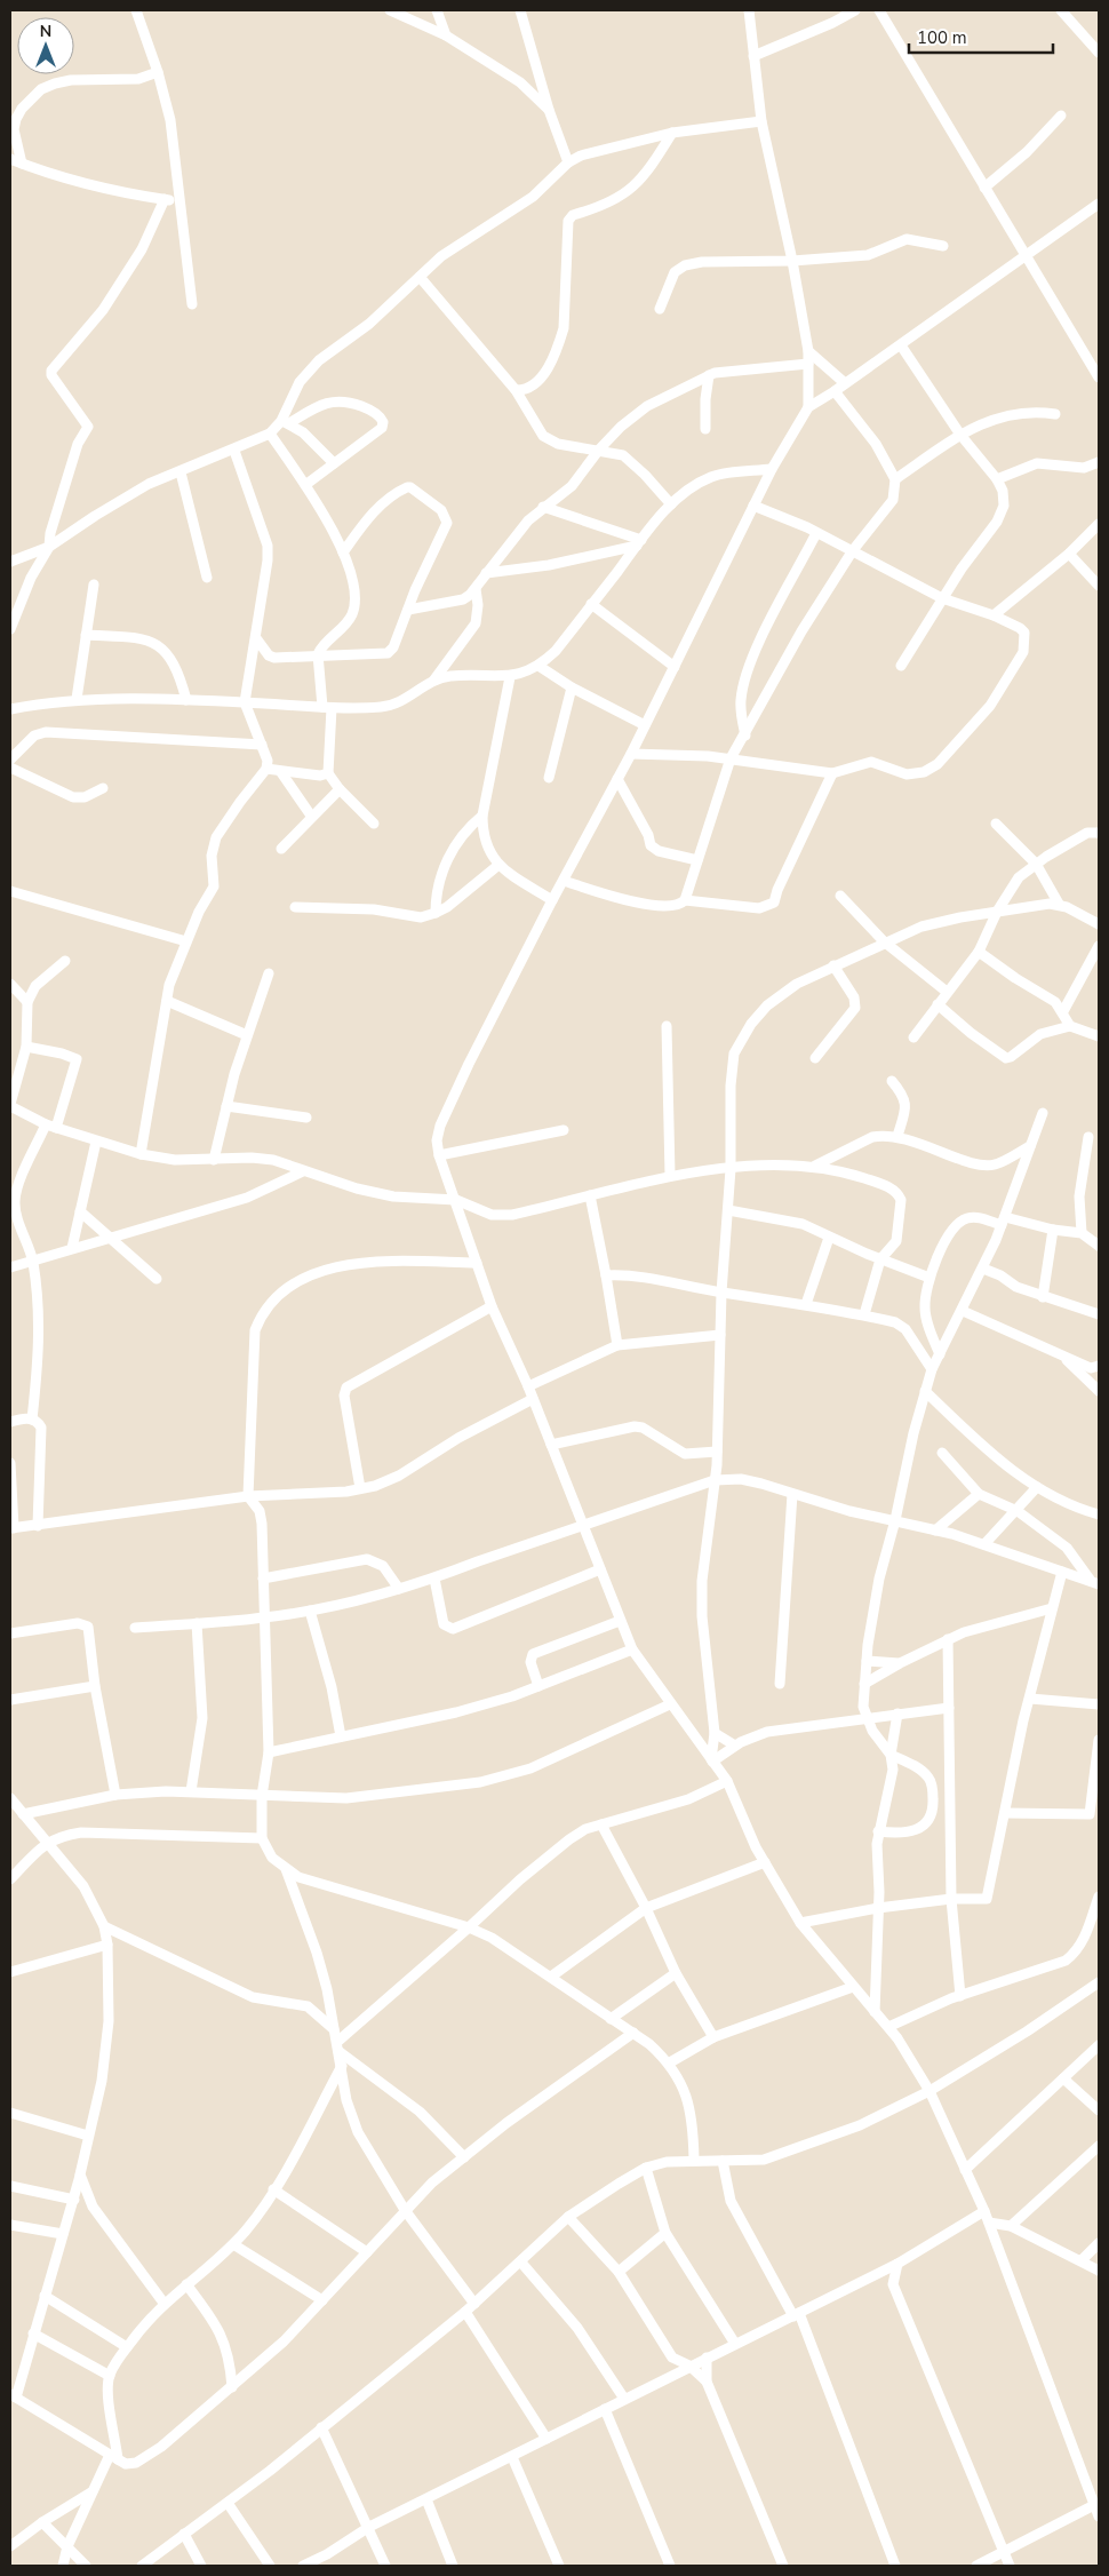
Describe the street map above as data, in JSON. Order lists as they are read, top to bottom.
{
  "scale_bar": "100 m",
  "north": "top"
}
